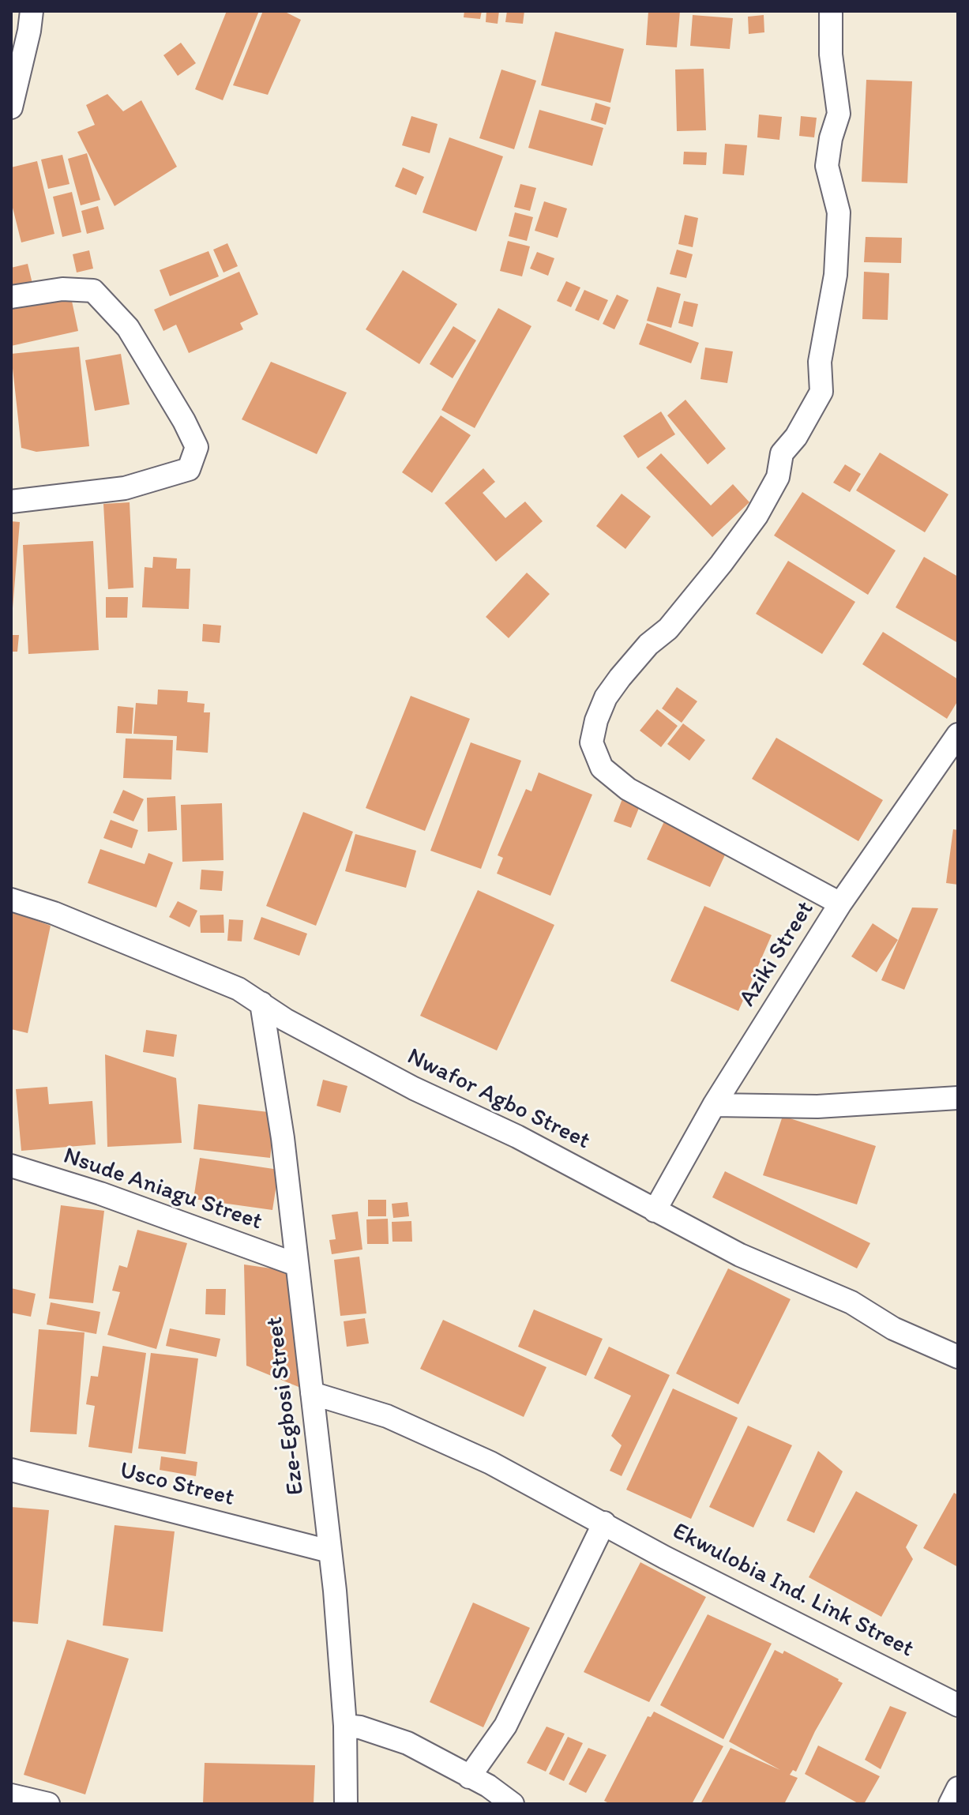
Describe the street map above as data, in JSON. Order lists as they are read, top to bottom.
{
  "streets": {
    "street": [
      "Aziki Street",
      "Nwafor Agbo Street",
      "Nsude Aniagu Street",
      "Eze-Egbosi Street",
      "Usco Street",
      "Ekwulobia Ind. Link Street"
    ]
  },
  "crossings": [
    ["Aziki Street", "Nwafor Agbo Street"],
    ["Nwafor Agbo Street", "Eze-Egbosi Street"],
    ["Nsude Aniagu Street", "Eze-Egbosi Street"],
    ["Eze-Egbosi Street", "Usco Street"],
    ["Eze-Egbosi Street", "Ekwulobia Ind. Link Street"]
  ]
}
